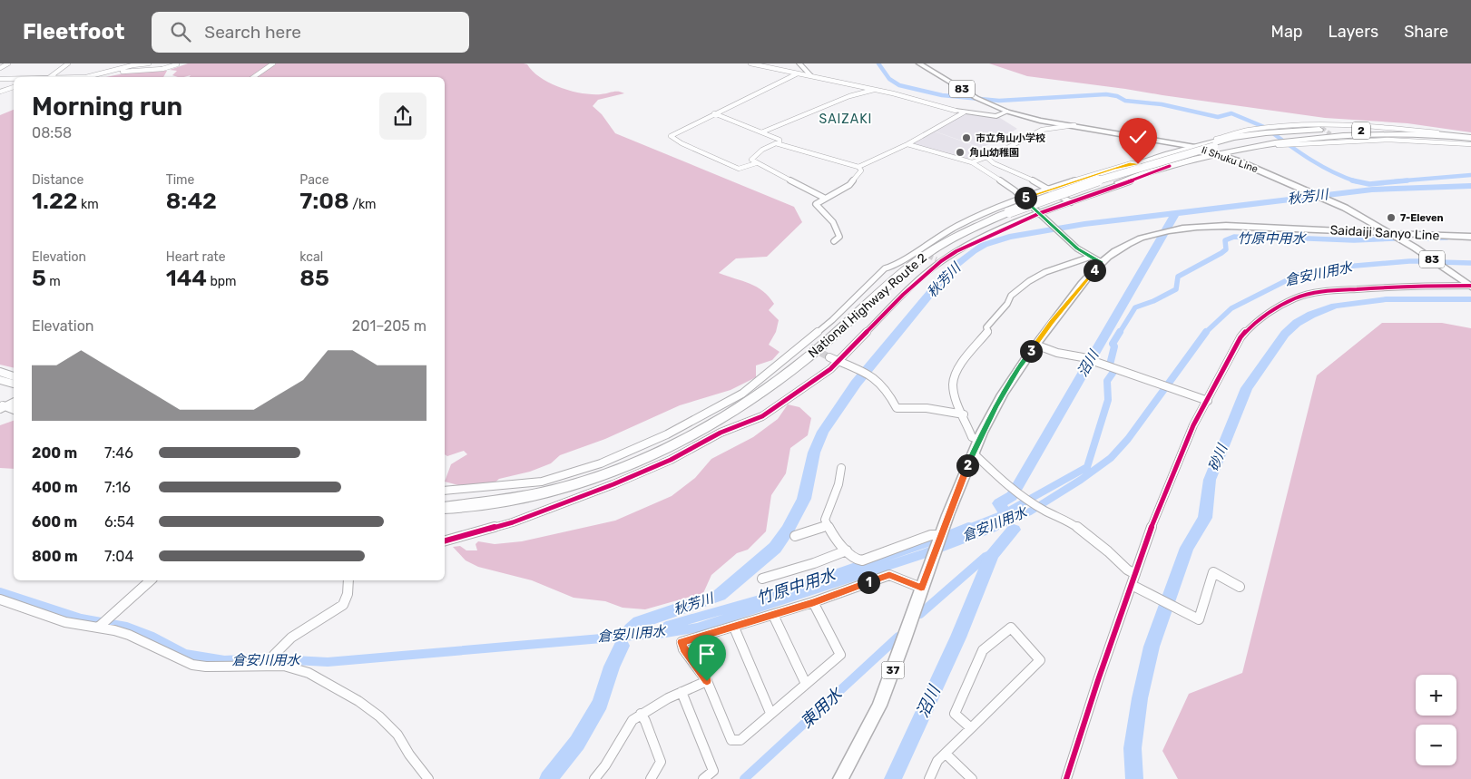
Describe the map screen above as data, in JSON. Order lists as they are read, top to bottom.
{
  "streets": {
    "highway": ["2", "National Highway Route 2"],
    "main road": [
      "83",
      "Ii Shuku Line",
      "Saidaiji Sanyo Line",
      "37"
    ]
  },
  "crossings": [
    ["2", "Ii Shuku Line"],
    ["2", "National Highway Route 2"],
    ["Ii Shuku Line", "Saidaiji Sanyo Line"]
  ],
  "districts": ["SAIZAKI"],
  "water": [
    "秋芳川",
    "竹原中用水",
    "倉安川用水",
    "沼川",
    "砂川",
    "東用水"
  ],
  "places": ["市立角山小学校", "角山幼稚園", "7-Eleven"],
  "page": {
    "header": "Fleetfoot",
    "search": "Search here",
    "nav": ["Map", "Layers", "Share"],
    "heading": ["Morning run", "08:58"],
    "stats": [
      ["Distance", "1.22 km"],
      ["Time", "8:42"],
      ["Pace", "7:08 /km"],
      ["Elevation", "5 m"],
      ["Heart rate", "144 bpm"],
      ["kcal", "85"]
    ],
    "pins": [
      "5",
      "4",
      "3",
      "2",
      "1"
    ],
    "chart": ["Elevation", "201–205 m"],
    "list": [
      {
        "name": "200 m",
        "note": "7:46"
      },
      {
        "name": "400 m",
        "note": "7:16"
      },
      {
        "name": "600 m",
        "note": "6:54"
      },
      {
        "name": "800 m",
        "note": "7:04"
      }
    ],
    "map_buttons": ["+", "−"]
  }
}
